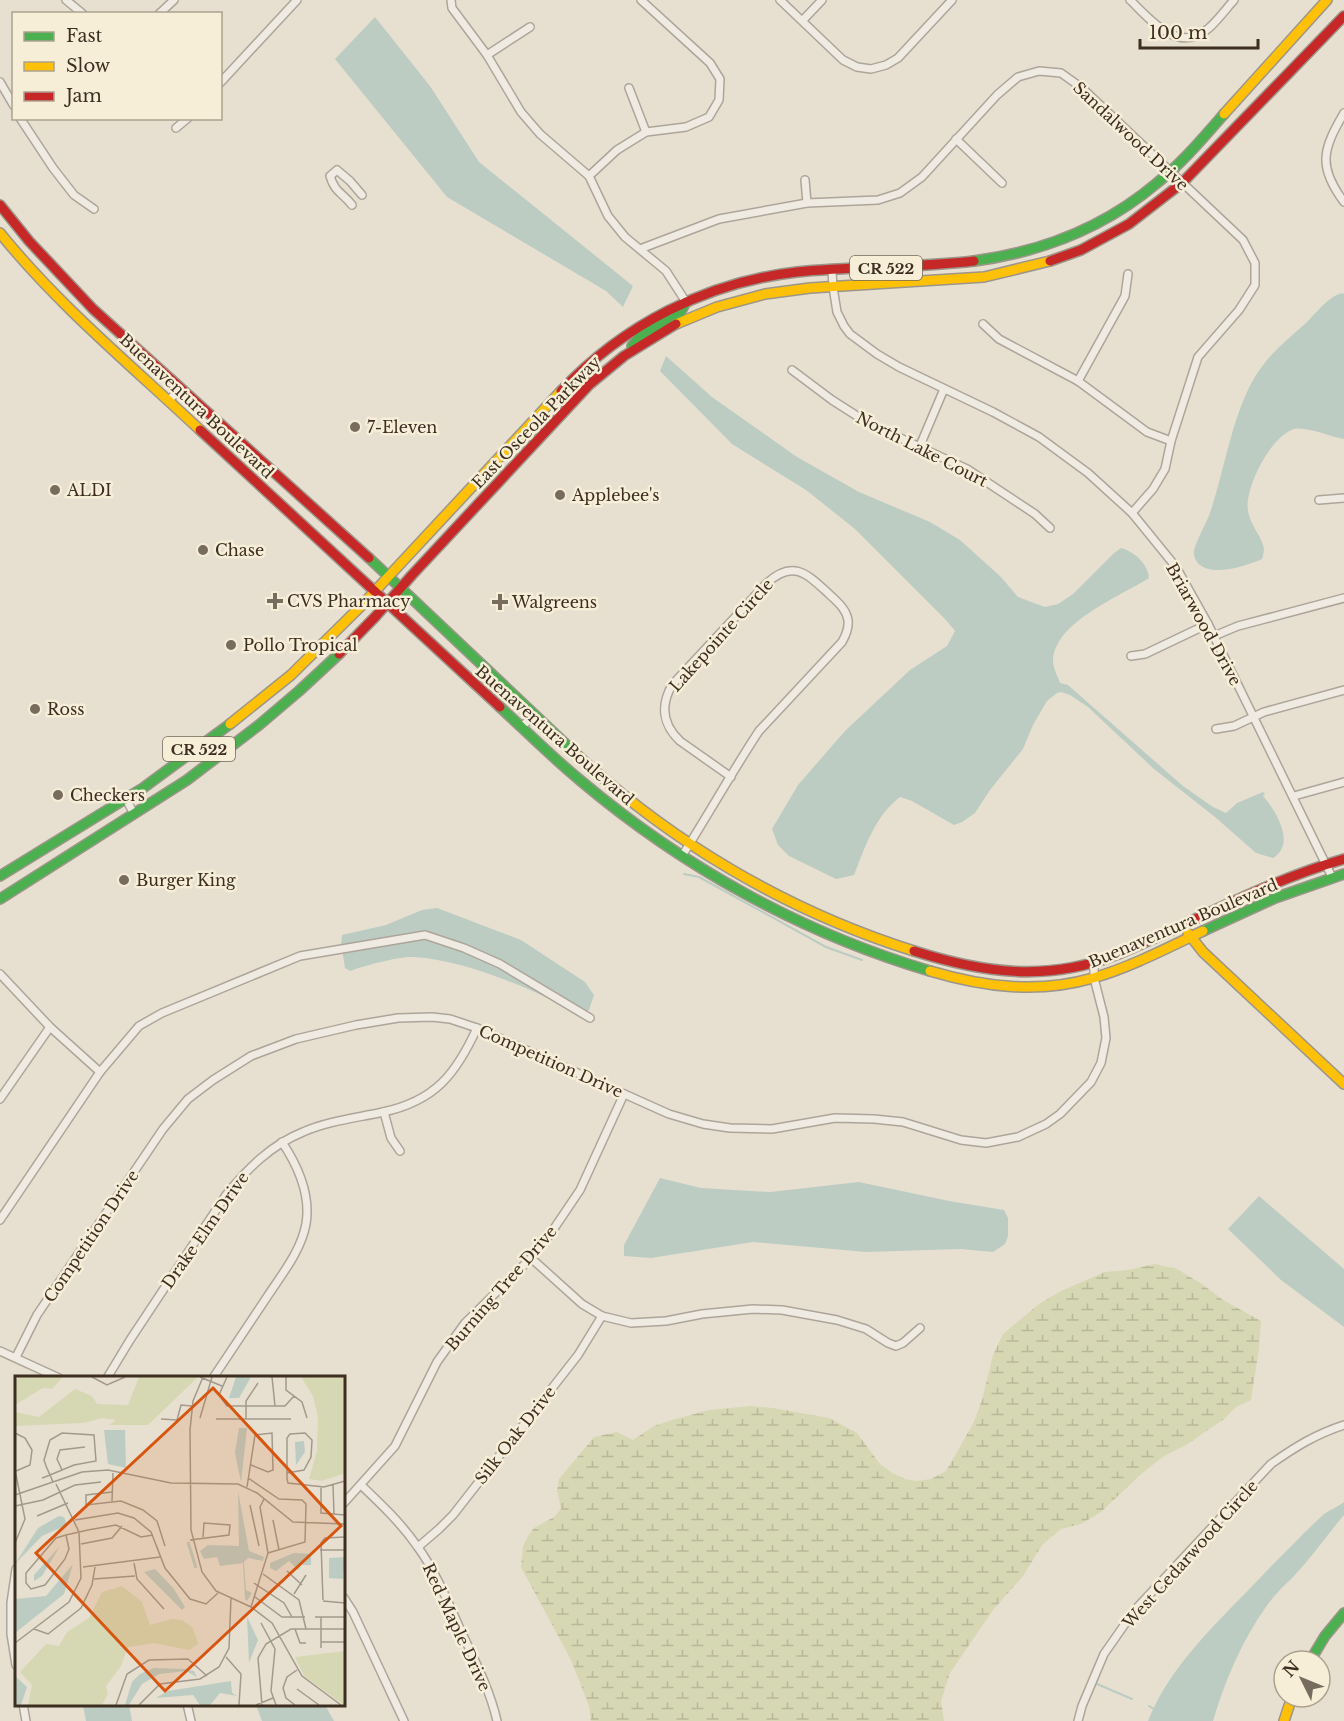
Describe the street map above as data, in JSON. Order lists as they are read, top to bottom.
{
  "streets": {
    "main road": ["CR 522", "Buenaventura Boulevard", "East Osceola Parkway"],
    "street": [
      "Sandalwood Drive",
      "North Lake Court",
      "Briarwood Drive",
      "Lakepointe Circle",
      "Competition Drive",
      "Drake Elm Drive",
      "Burning Tree Drive",
      "Silk Oak Drive",
      "West Cedarwood Circle",
      "Red Maple Drive"
    ]
  },
  "crossings": [
    ["Sandalwood Drive", "East Osceola Parkway"],
    ["Sandalwood Drive", "Briarwood Drive"],
    ["Buenaventura Boulevard", "East Osceola Parkway"],
    ["Buenaventura Boulevard", "Briarwood Drive"],
    ["Buenaventura Boulevard", "Lakepointe Circle"],
    ["Buenaventura Boulevard", "Competition Drive"],
    ["East Osceola Parkway", "Briarwood Drive"],
    ["Competition Drive", "Drake Elm Drive"],
    ["Competition Drive", "Burning Tree Drive"],
    ["Burning Tree Drive", "Red Maple Drive"],
    ["Silk Oak Drive", "Red Maple Drive"]
  ],
  "places": {
    "other": [
      "7-Eleven",
      "ALDI",
      "Applebee's",
      "Chase",
      "Pollo Tropical",
      "Ross",
      "Checkers",
      "Burger King"
    ],
    "health": ["CVS Pharmacy", "Walgreens"]
  },
  "legend": ["Fast", "Slow", "Jam"],
  "scale_bar": "100 m",
  "north": "top left"
}
